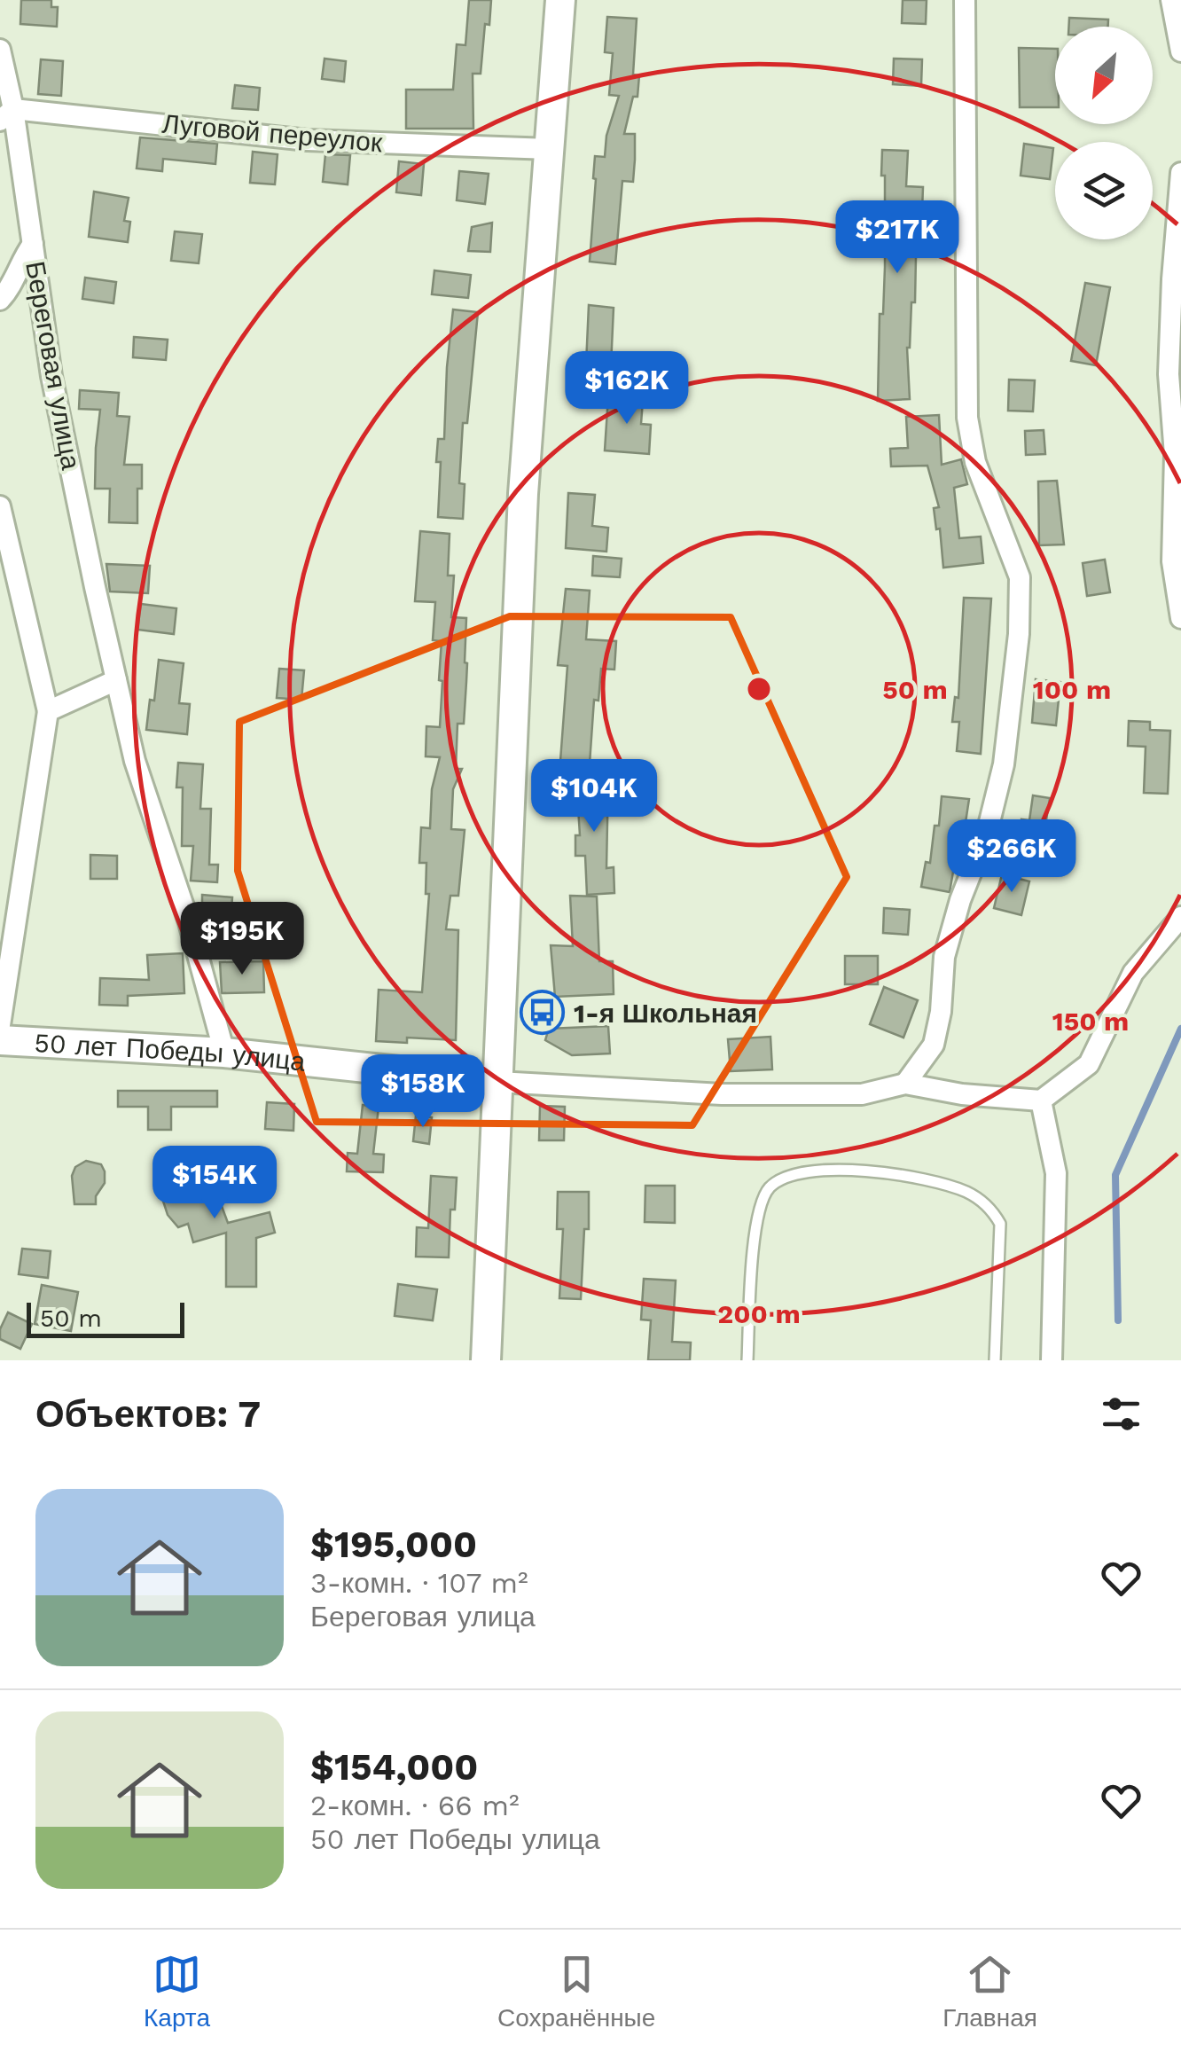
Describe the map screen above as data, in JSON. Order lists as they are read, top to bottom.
{
  "streets": {
    "main road": ["50 лет Победы улица"],
    "street": ["Луговой переулок", "Береговая улица"]
  },
  "crossings": [
    ["Луговой переулок", "Береговая улица"],
    ["Береговая улица", "50 лет Победы улица"]
  ],
  "places": {
    "bus stop": ["1-я Школьная"]
  },
  "scale_bar": "50 m",
  "north": "bottom left",
  "page": {
    "price": [
      "$217K",
      "$162K",
      "$104K",
      "$266K",
      "$195K",
      "$158K",
      "$154K"
    ],
    "scale": "50 m",
    "heading": "Объектов: 7",
    "list": [
      {
        "name": "$195,000",
        "note": "3-комн. · 107 m² · Береговая улица"
      },
      {
        "name": "$154,000",
        "note": "2-комн. · 66 m² · 50 лет Победы улица"
      }
    ],
    "tabs": ["Карта", "Сохранённые", "Главная"]
  },
  "rings": [
    "50 m",
    "100 m",
    "150 m",
    "200 m"
  ]
}
